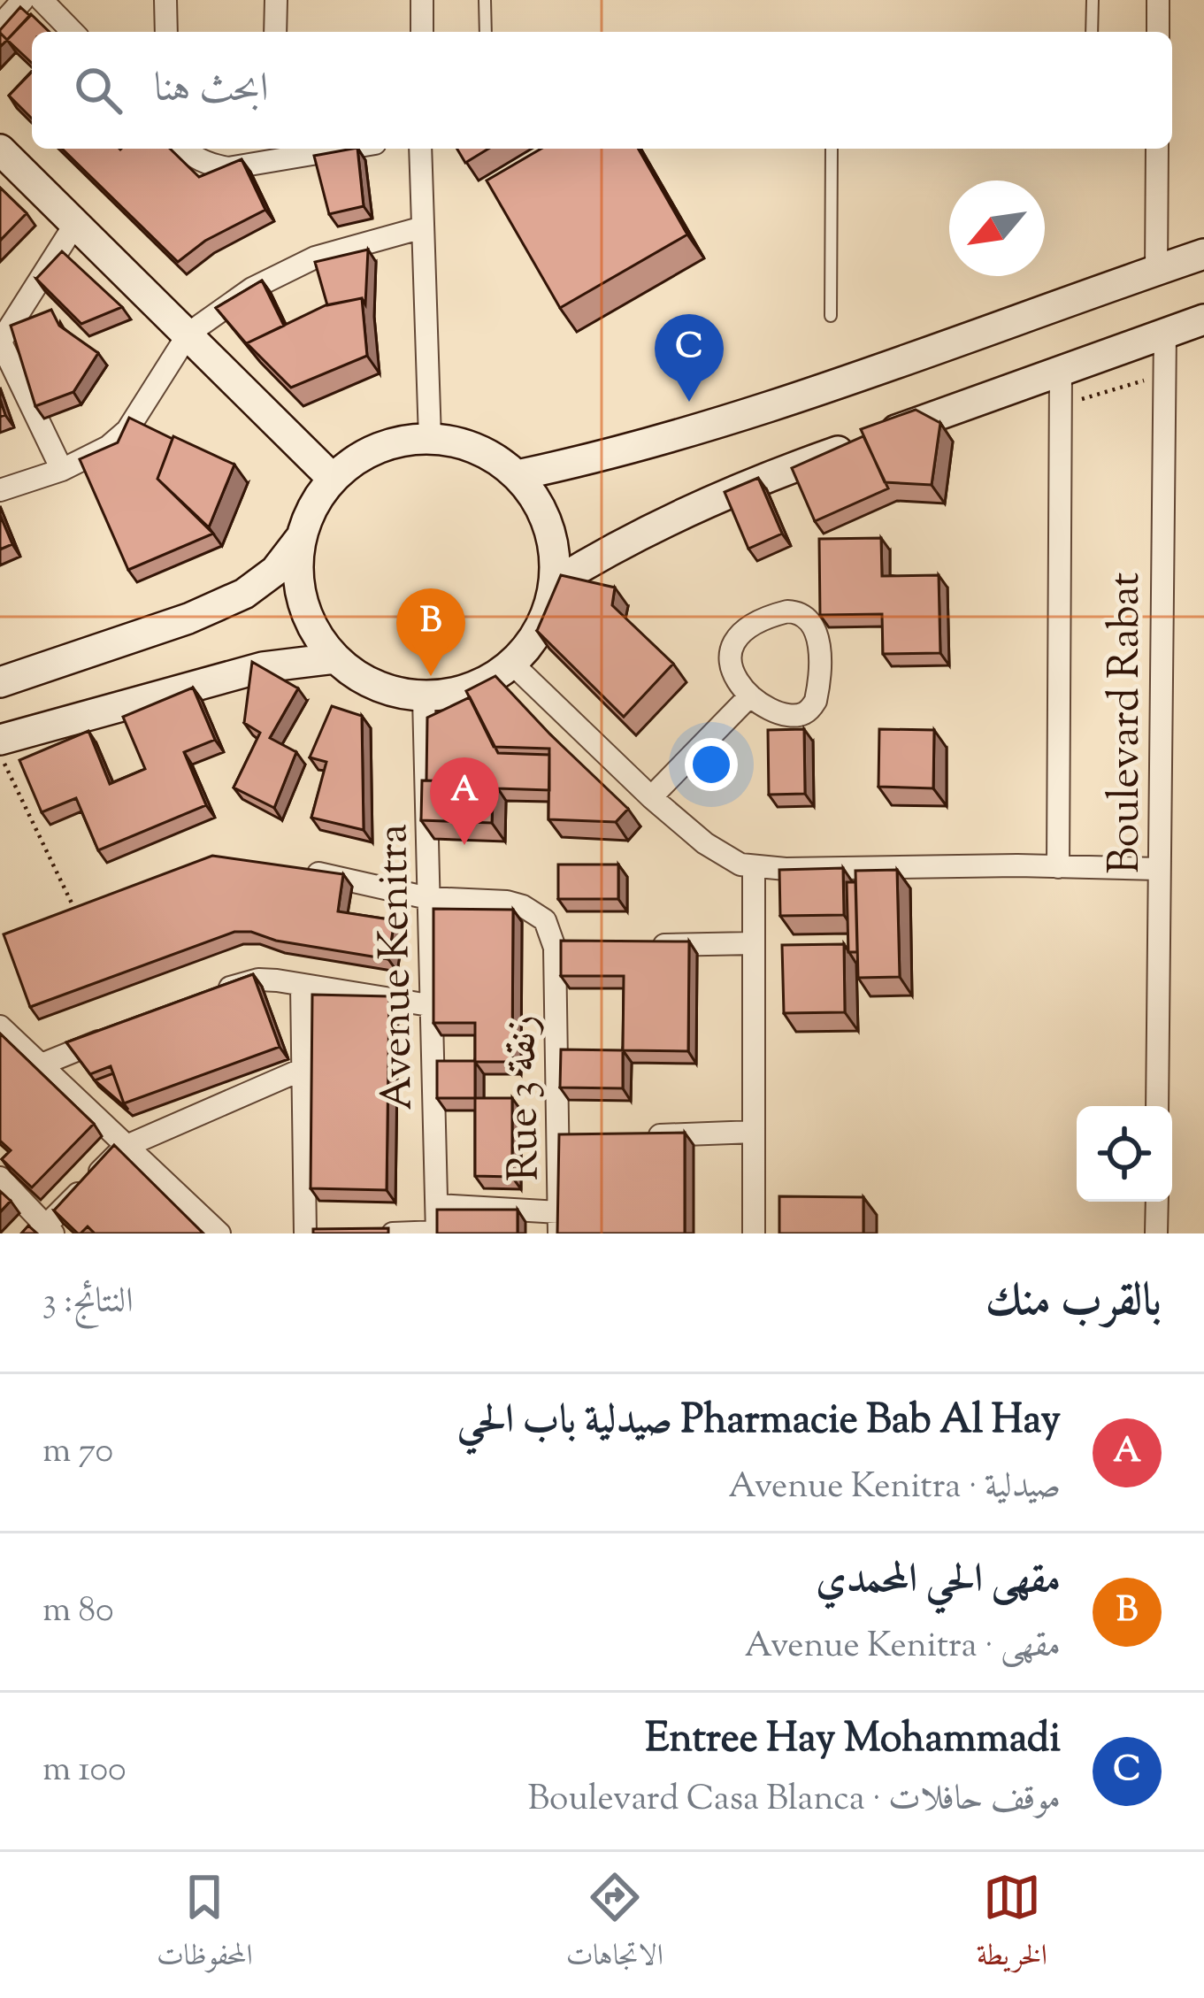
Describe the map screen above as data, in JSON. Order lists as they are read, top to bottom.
{
  "streets": {
    "street": ["Boulevard Rabat", "Avenue Kenitra", "Rue 3 زنقة"]
  },
  "crossings": [
    ["Avenue Kenitra", "Rue 3 زنقة"]
  ],
  "north": "bottom left",
  "page": {
    "search": "ابحث هنا",
    "pins": ["C", "B", "A"],
    "heading": ["بالقرب منك", "النتائج: 3"],
    "list": [
      {
        "mark": "A",
        "name": "Pharmacie Bab Al Hay صيدلية باب الحي",
        "note": "صيدلية · Avenue Kenitra",
        "value": "70 m"
      },
      {
        "mark": "B",
        "name": "مقهى الحي المحمدي",
        "note": "مقهى · Avenue Kenitra",
        "value": "80 m"
      },
      {
        "mark": "C",
        "name": "Entree Hay Mohammadi",
        "note": "موقف حافلات · Boulevard Casa Blanca",
        "value": "100 m"
      }
    ],
    "nav": ["الخريطة", "الاتجاهات", "المحفوظات"]
  }
}
